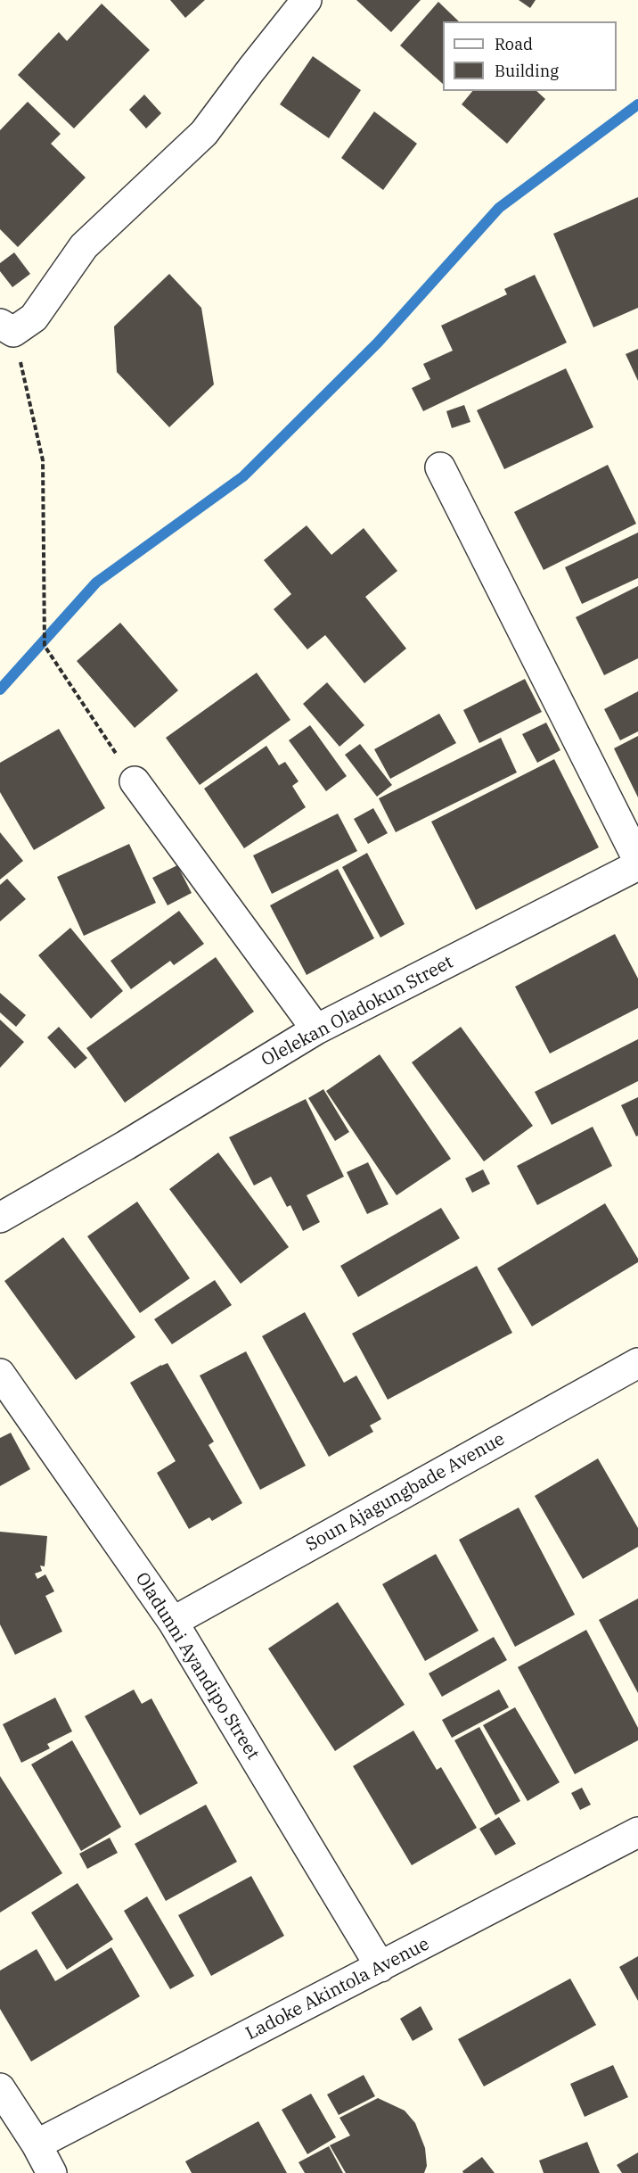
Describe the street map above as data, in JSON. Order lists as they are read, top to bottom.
{
  "streets": {
    "street": [
      "Olelekan Oladokun Street",
      "Soun Ajagungbade Avenue",
      "Oladunni Ayandipo Street",
      "Ladoke Akintola Avenue"
    ]
  },
  "crossings": [
    ["Soun Ajagungbade Avenue", "Oladunni Ayandipo Street"],
    ["Oladunni Ayandipo Street", "Ladoke Akintola Avenue"]
  ],
  "legend": ["Road", "Building"]
}
